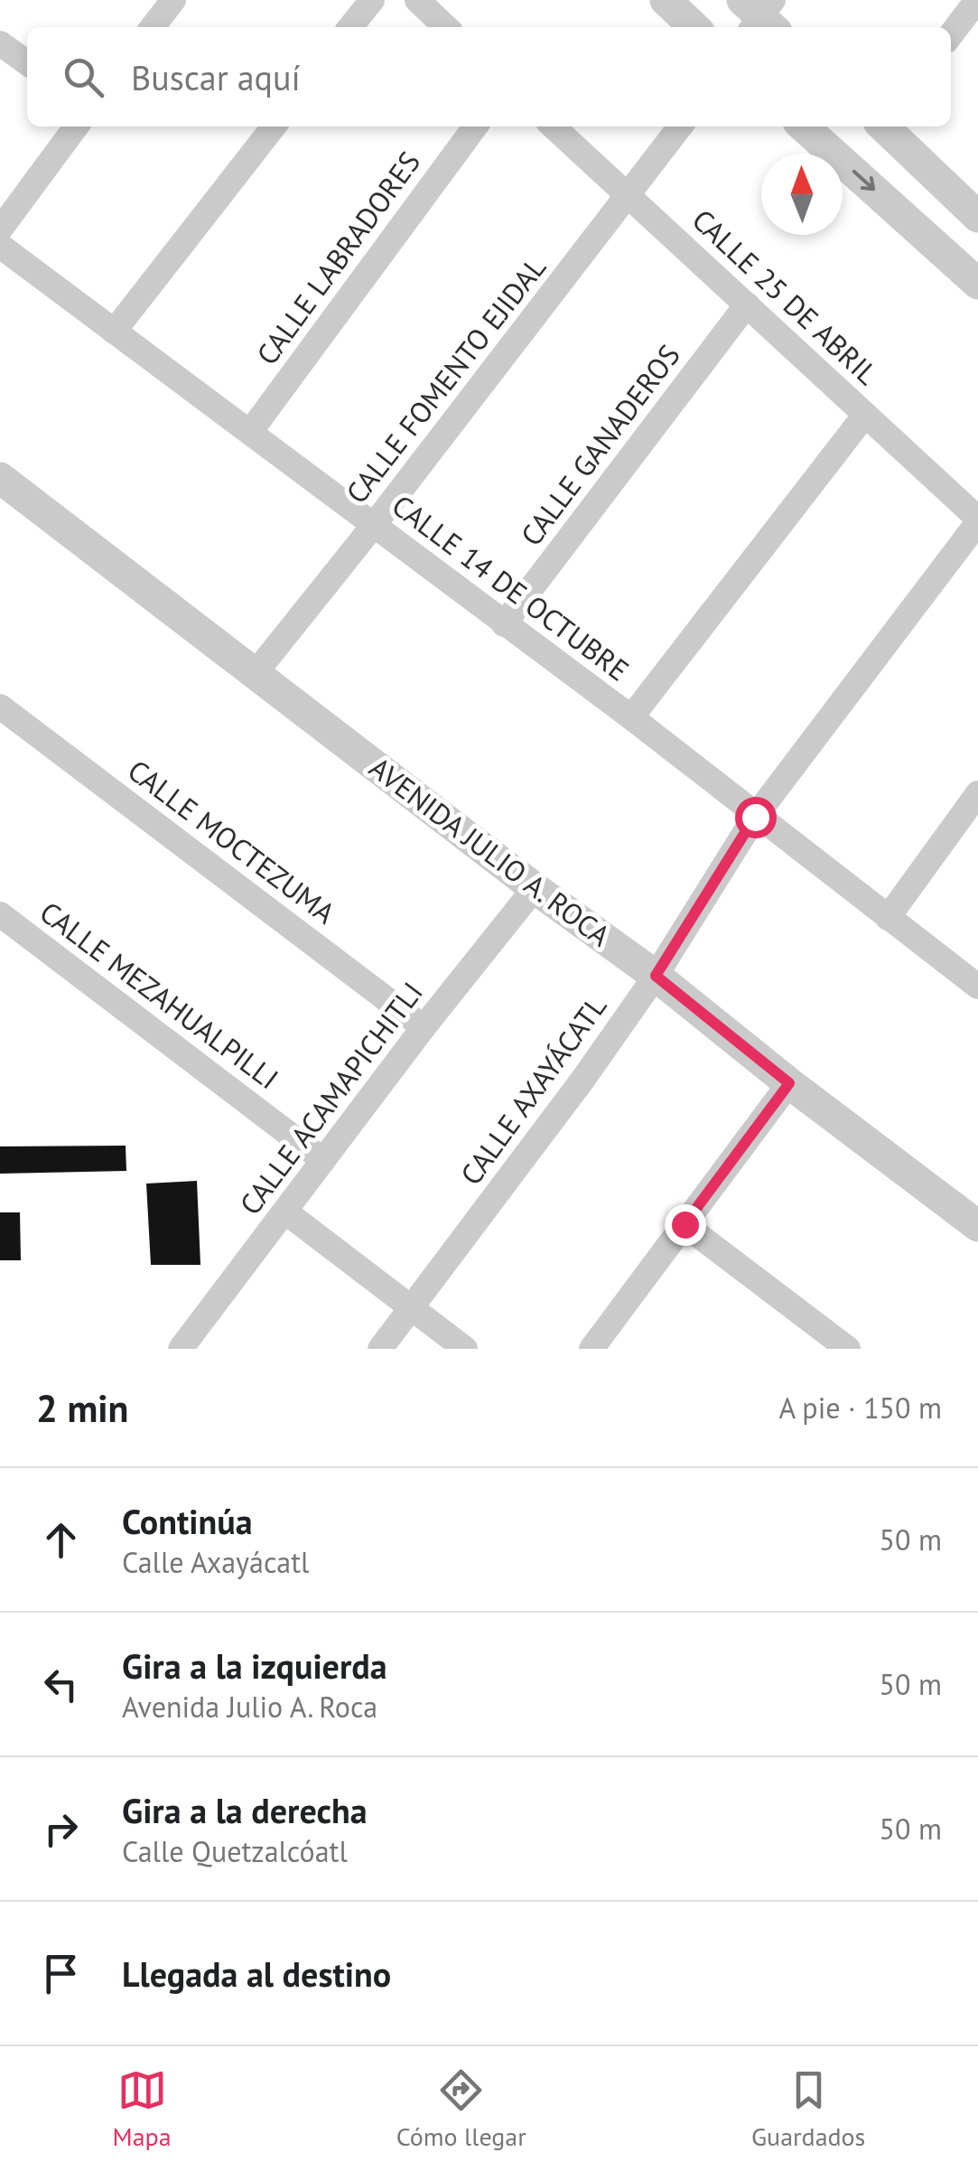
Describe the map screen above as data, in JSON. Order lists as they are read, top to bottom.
{
  "streets": {
    "street": [
      "CALLE LABRADORES",
      "CALLE 25 DE ABRIL",
      "CALLE FOMENTO EJIDAL",
      "CALLE GANADEROS",
      "CALLE 14 DE OCTUBRE",
      "CALLE MOCTEZUMA",
      "AVENIDA JULIO A. ROCA",
      "CALLE MEZAHUALPILLI",
      "CALLE AXAYÁCATL",
      "CALLE ACAMAPICHITLI"
    ]
  },
  "crossings": [
    ["CALLE LABRADORES", "CALLE 14 DE OCTUBRE"],
    ["CALLE 25 DE ABRIL", "CALLE FOMENTO EJIDAL"],
    ["CALLE 25 DE ABRIL", "CALLE GANADEROS"],
    ["CALLE 25 DE ABRIL", "CALLE AXAYÁCATL"],
    ["CALLE FOMENTO EJIDAL", "CALLE 14 DE OCTUBRE"],
    ["CALLE FOMENTO EJIDAL", "AVENIDA JULIO A. ROCA"],
    ["CALLE GANADEROS", "CALLE 14 DE OCTUBRE"],
    ["CALLE 14 DE OCTUBRE", "CALLE AXAYÁCATL"],
    ["CALLE MOCTEZUMA", "CALLE ACAMAPICHITLI"],
    ["AVENIDA JULIO A. ROCA", "CALLE AXAYÁCATL"],
    ["AVENIDA JULIO A. ROCA", "CALLE ACAMAPICHITLI"],
    ["CALLE MEZAHUALPILLI", "CALLE ACAMAPICHITLI"]
  ],
  "north": "top",
  "page": {
    "search": "Buscar aquí",
    "heading": ["2 min", "A pie · 150 m"],
    "list": [
      ["Continúa", "Calle Axayácatl", "50 m"],
      ["Gira a la izquierda", "Avenida Julio A. Roca", "50 m"],
      ["Gira a la derecha", "Calle Quetzalcóatl", "50 m"],
      "Llegada al destino"
    ],
    "nav": ["Mapa", "Cómo llegar", "Guardados"]
  }
}
